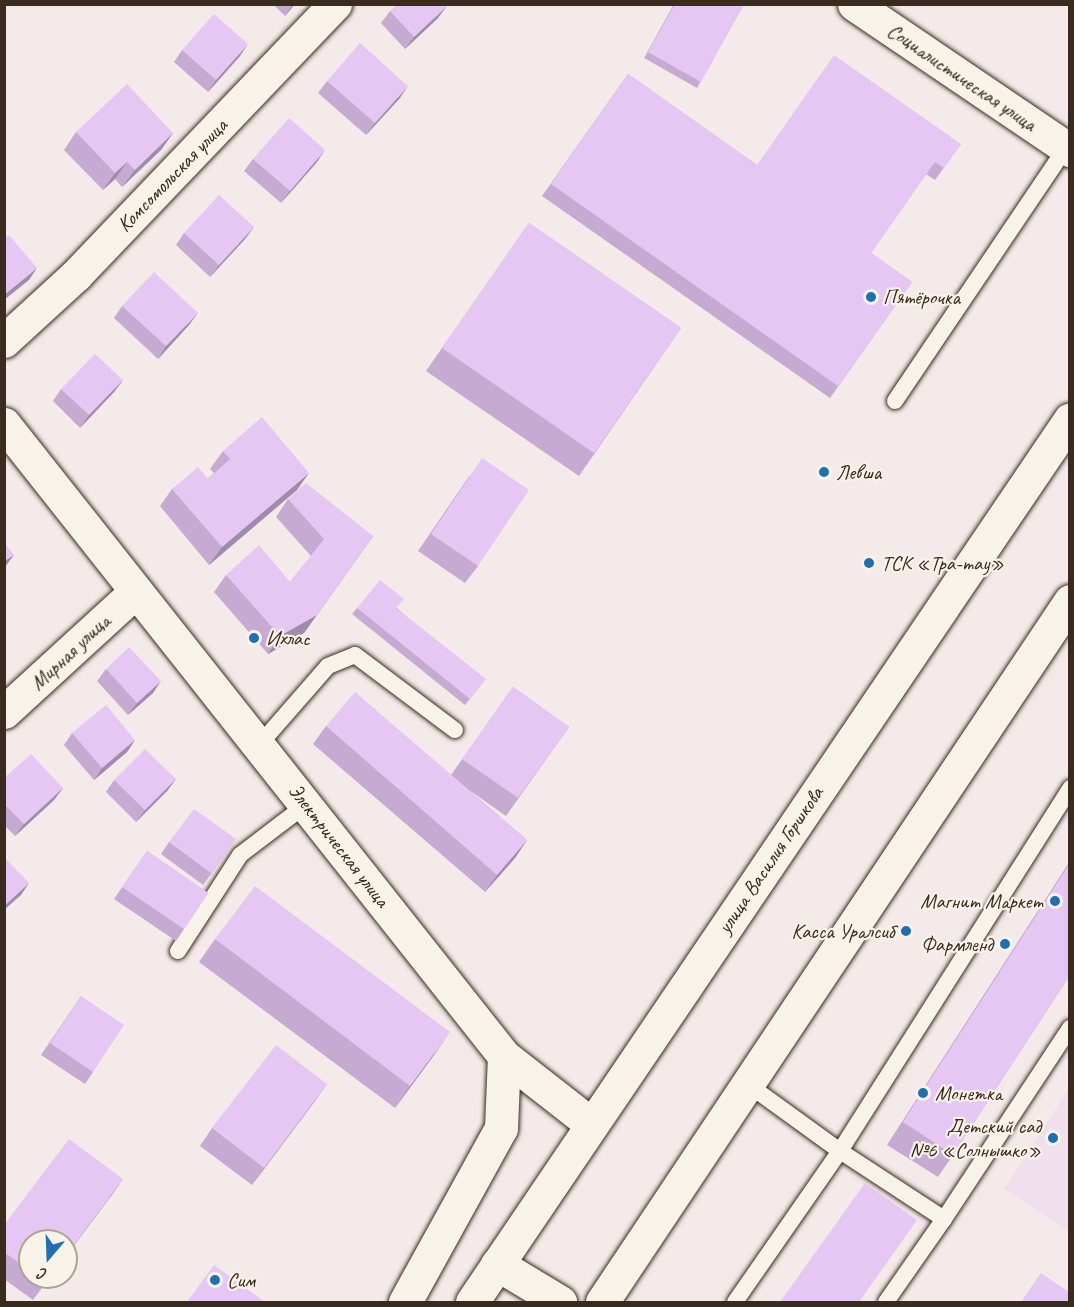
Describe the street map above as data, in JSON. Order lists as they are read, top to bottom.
{
  "streets": {
    "main road": [
      "Социалистическая улица",
      "Комсомольская улица",
      "Мирная улица",
      "Электрическая улица",
      "улица Василия Горшкова"
    ]
  },
  "crossings": [
    ["Мирная улица", "Электрическая улица"],
    ["Электрическая улица", "улица Василия Горшкова"]
  ],
  "places": [
    "Пятёрочка",
    "Левша",
    "ТСК «Тра-тау»",
    "Ихлас",
    "Магнит Маркет",
    "Касса Уралсиб",
    "Фармленд",
    "Монетка",
    "Детский сад №6 «Солнышко»",
    "Сим"
  ],
  "north": "bottom"
}
